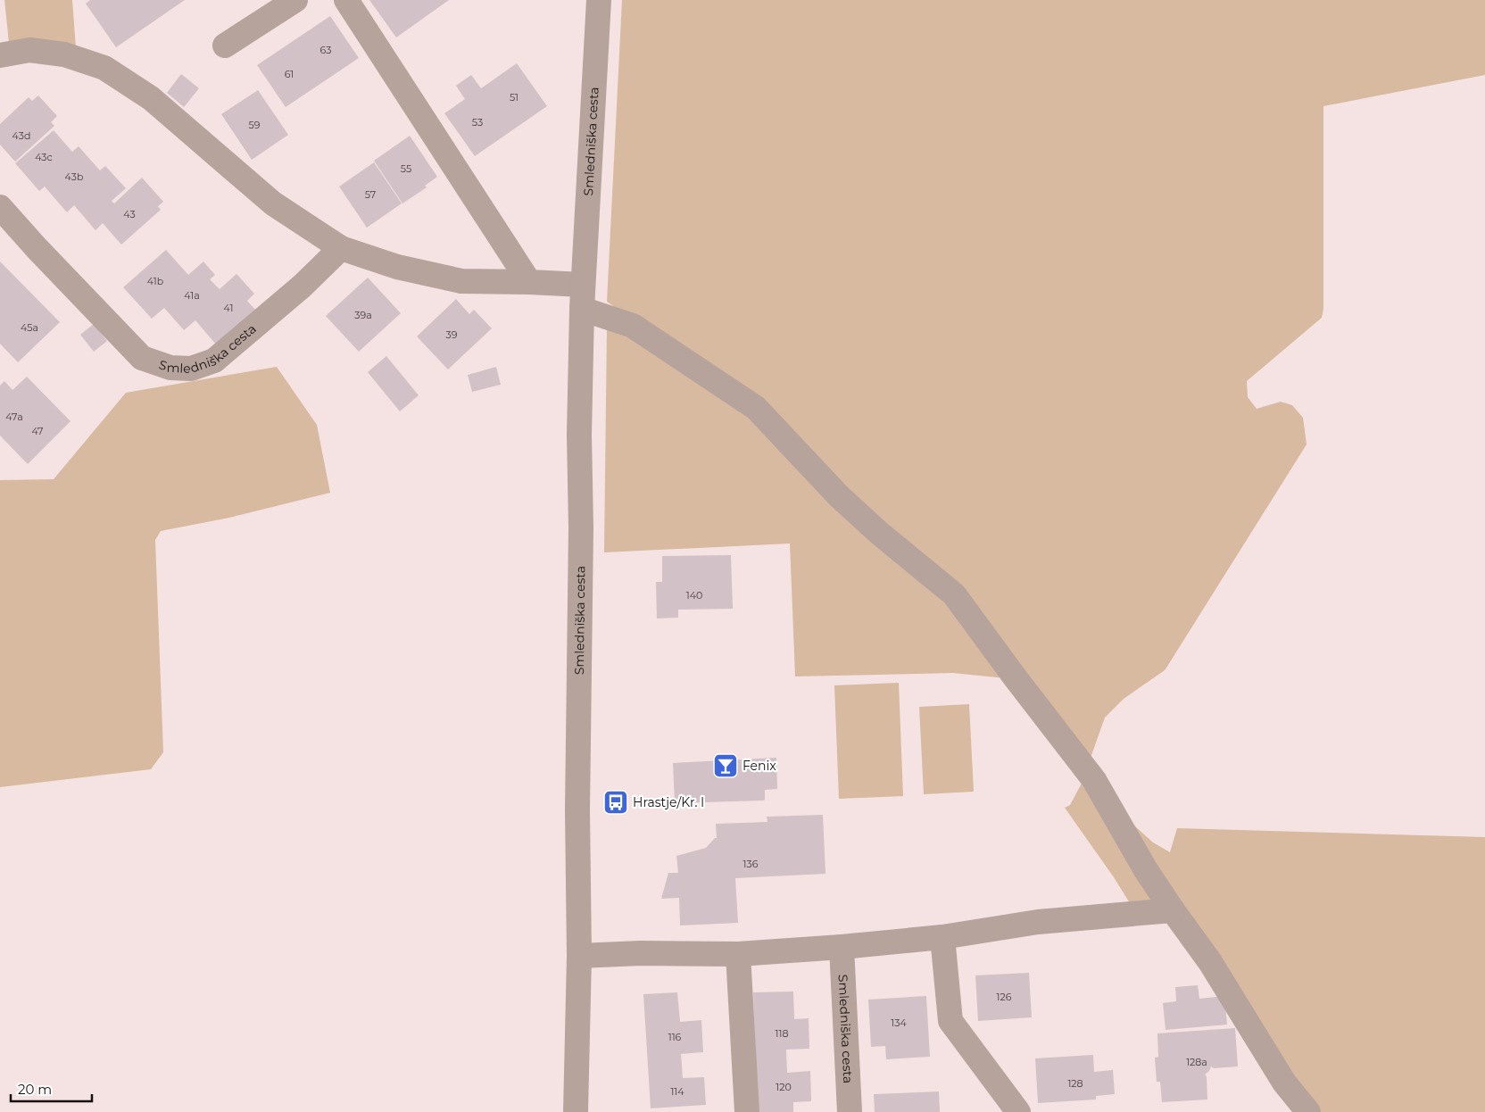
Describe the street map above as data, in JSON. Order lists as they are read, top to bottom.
{
  "streets": {
    "street": ["Smledniška cesta"]
  },
  "places": {
    "bar": ["Fenix"],
    "bus stop": ["Hrastje/Kr. I"]
  },
  "house_numbers": [
    "63",
    "61",
    "51",
    "53",
    "59",
    "43d",
    "43c",
    "55",
    "43b",
    "57",
    "43",
    "41b",
    "41a",
    "41",
    "39a",
    "45a",
    "39",
    "47a",
    "47",
    "140",
    "136",
    "126",
    "134",
    "118",
    "116",
    "128a",
    "128",
    "120",
    "114"
  ],
  "scale_bar": "20 m"
}
